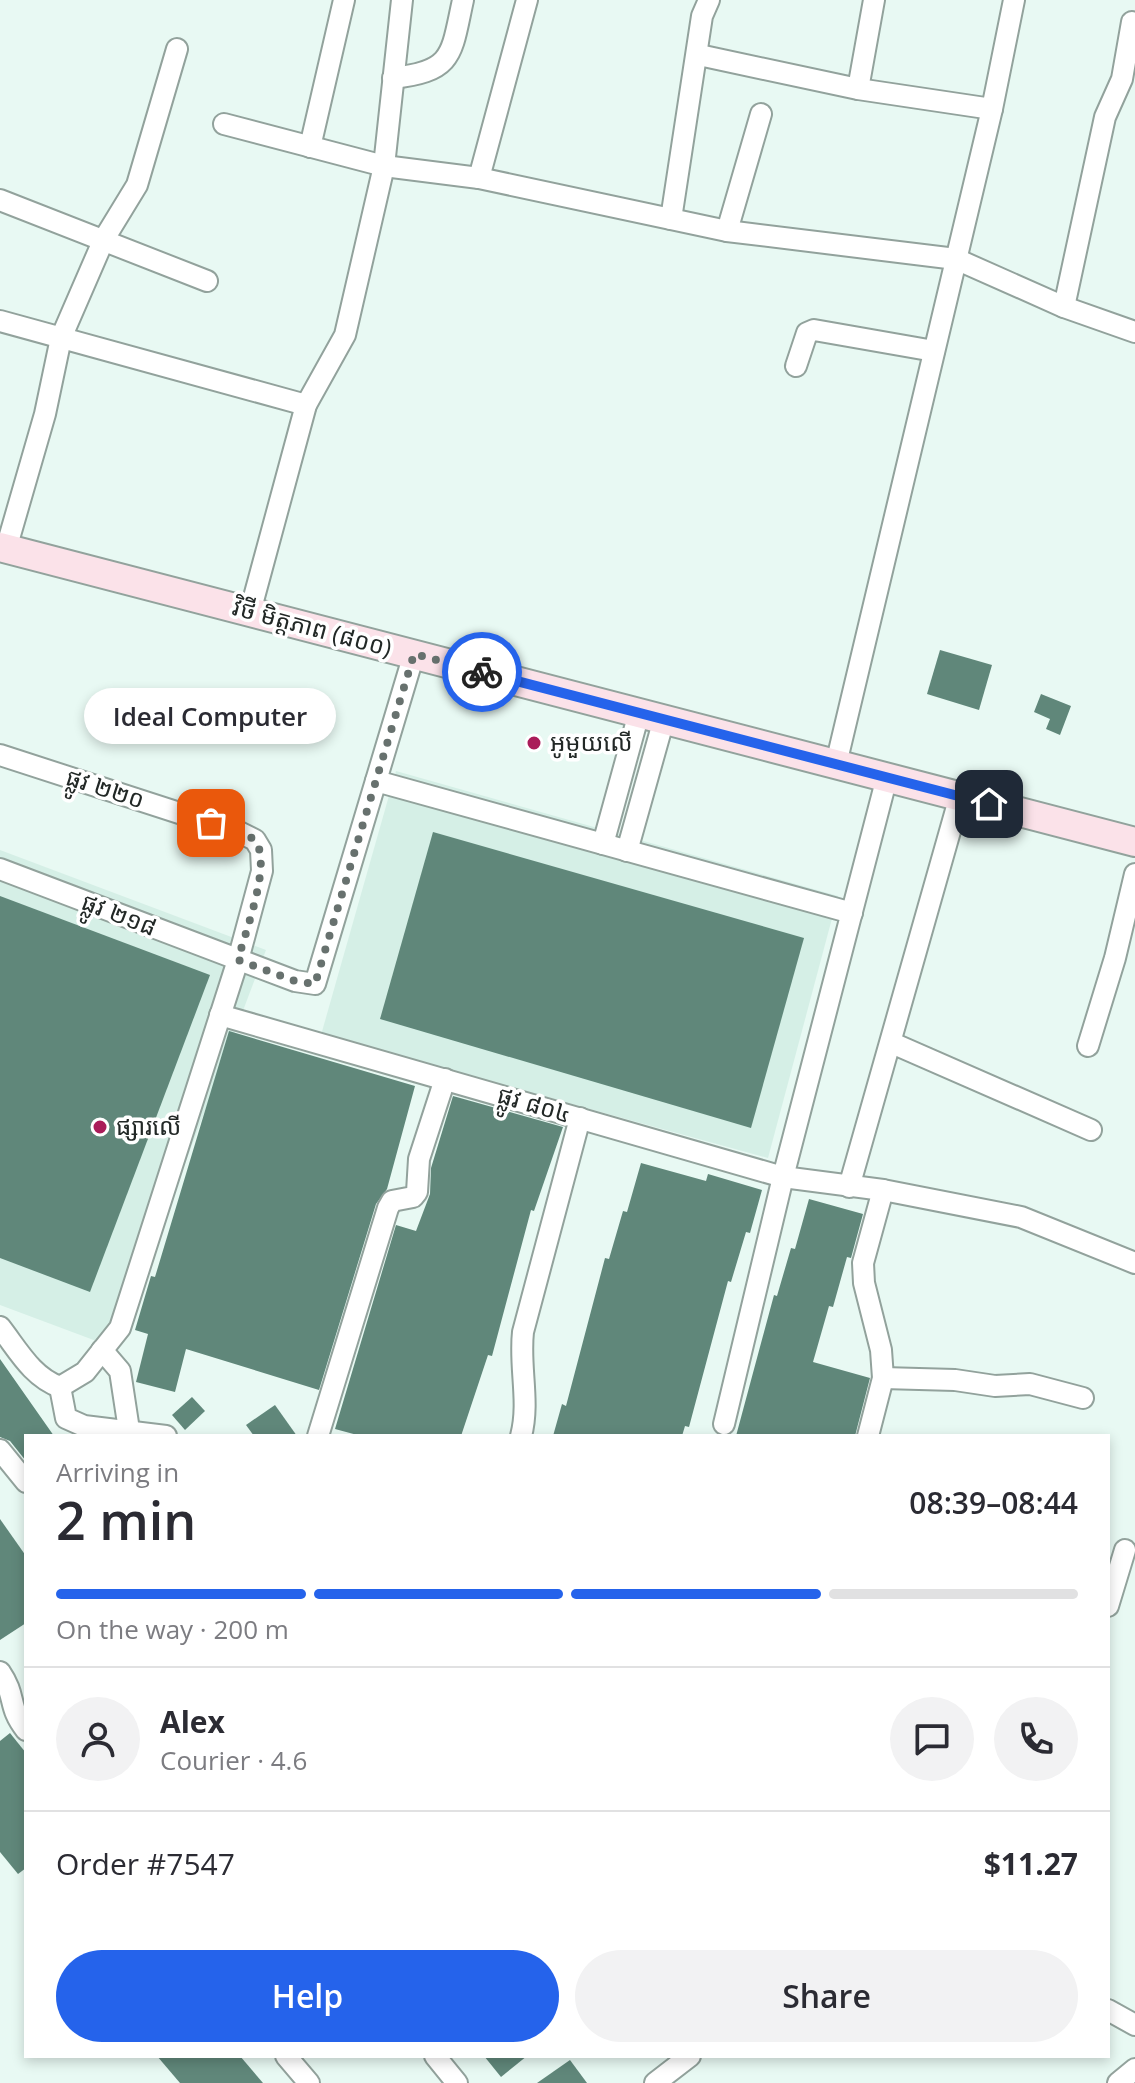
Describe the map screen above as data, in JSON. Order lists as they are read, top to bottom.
{
  "streets": {
    "main road": ["វិថី មិត្តភាព (៨០០)"],
    "street": ["ផ្លូវ ២២០", "ផ្លូវ ២១៨", "ផ្លូវ ៨០៤"]
  },
  "crossings": [
    ["ផ្លូវ ២២០", "ផ្លូវ ២១៨"]
  ],
  "places": ["អូមួយលេី", "Ideal Computer", "ផ្សារលើ"],
  "page": {
    "bubble": "Ideal Computer",
    "heading": ["2 min", "Arriving in", "08:39–08:44"],
    "panel": [
      "Alex",
      "Courier · 4.6",
      "Order #7547",
      "$11.27"
    ],
    "bar": "On the way · 200 m",
    "buttons": ["Help", "Share"]
  }
}
